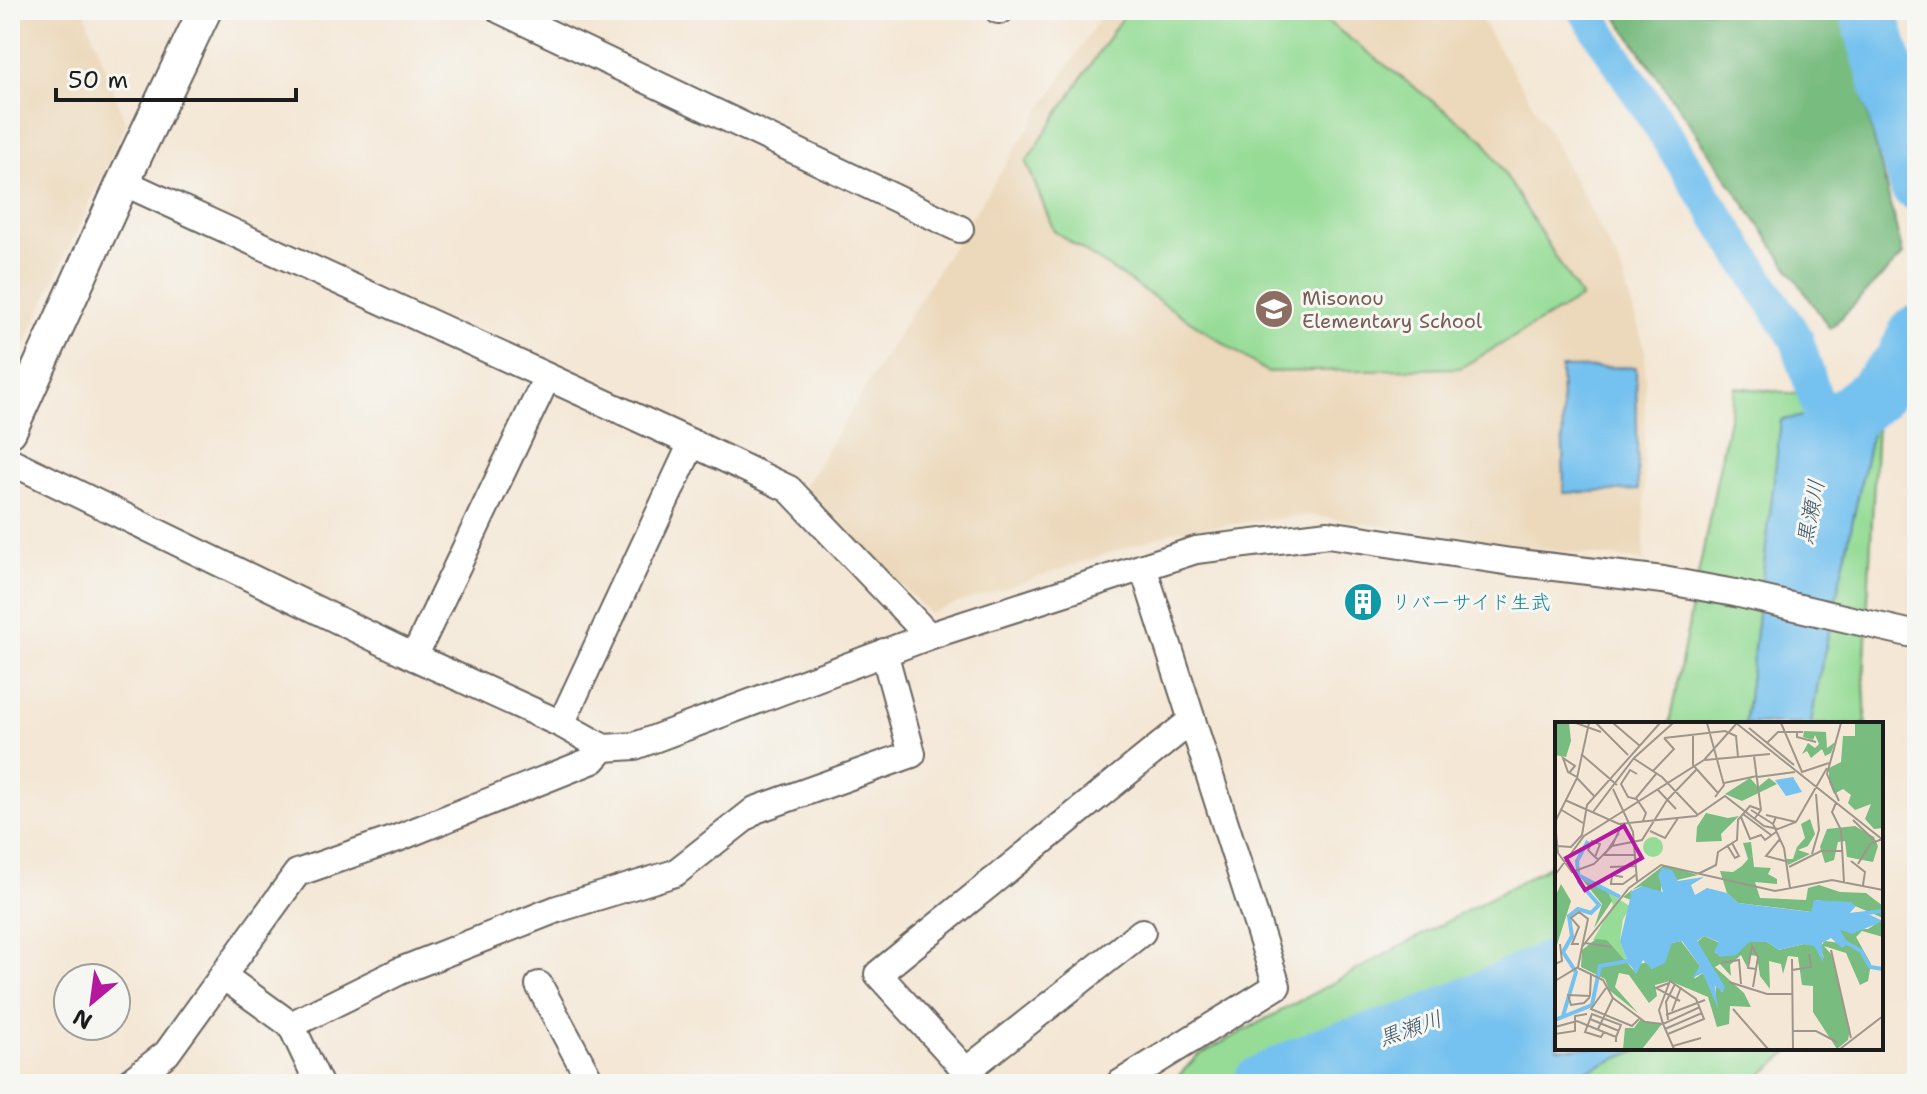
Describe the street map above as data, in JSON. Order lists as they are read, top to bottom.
{
  "water": ["黒瀬川"],
  "places": {
    "school or university": ["Misonou Elementary School"],
    "building": ["リバーサイド生武"]
  },
  "scale_bar": "50 m",
  "north": "bottom left"
}
